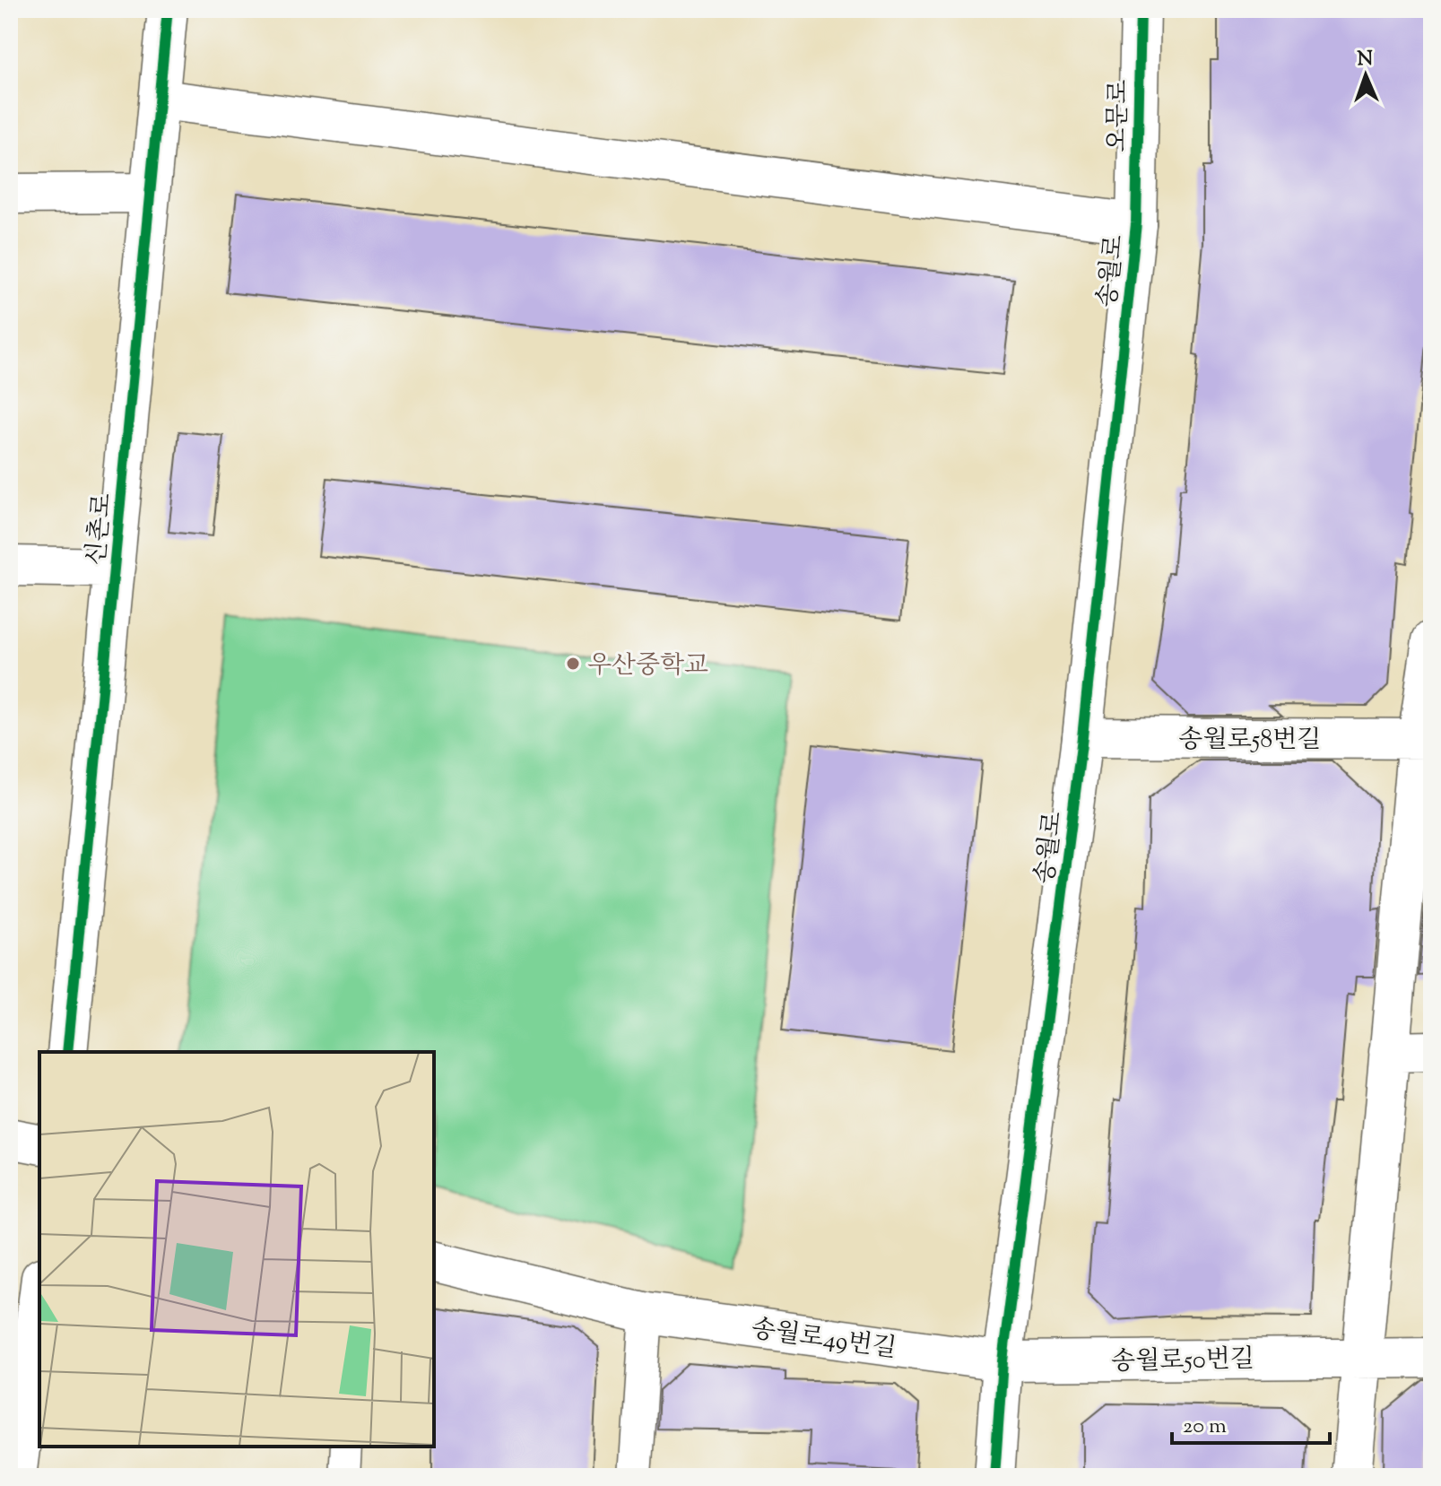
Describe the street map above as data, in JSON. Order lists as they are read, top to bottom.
{
  "streets": {
    "street": [
      "오문로",
      "송월로",
      "신촌로",
      "송월로58번길",
      "송월로49번길",
      "송월로50번길"
    ]
  },
  "crossings": [
    ["오문로", "송월로"],
    ["송월로", "송월로58번길"],
    ["송월로", "송월로49번길"],
    ["송월로", "송월로50번길"],
    ["송월로49번길", "송월로50번길"]
  ],
  "places": ["우산중학교"],
  "scale_bar": "20 m",
  "north": "top"
}
